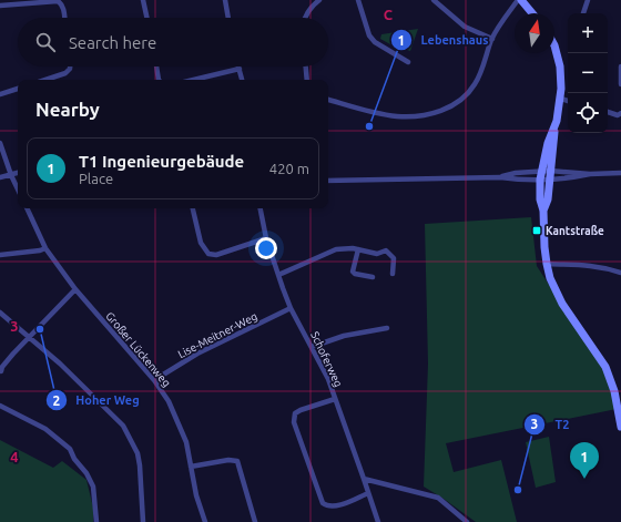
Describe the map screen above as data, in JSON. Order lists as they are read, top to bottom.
{
  "streets": {
    "street": ["Lise-Meitner-Weg", "Großer Lückenweg", "Schoferweg"]
  },
  "crossings": [
    ["Lise-Meitner-Weg", "Großer Lückenweg"],
    ["Lise-Meitner-Weg", "Schoferweg"]
  ],
  "places": {
    "other": ["Lebenshaus", "Hoher Weg", "T2"],
    "transit": ["Kantstraße"]
  },
  "north": "top",
  "page": {
    "map_buttons": ["+", "−"],
    "search": "Search here",
    "heading": "Nearby",
    "list": [
      {
        "mark": "1",
        "name": "T1 Ingenieurgebäude",
        "note": "Place",
        "value": "420 m"
      }
    ],
    "pins": "1"
  },
  "grid": {
    "columns": ["C"],
    "rows": ["3", "4"]
  }
}
